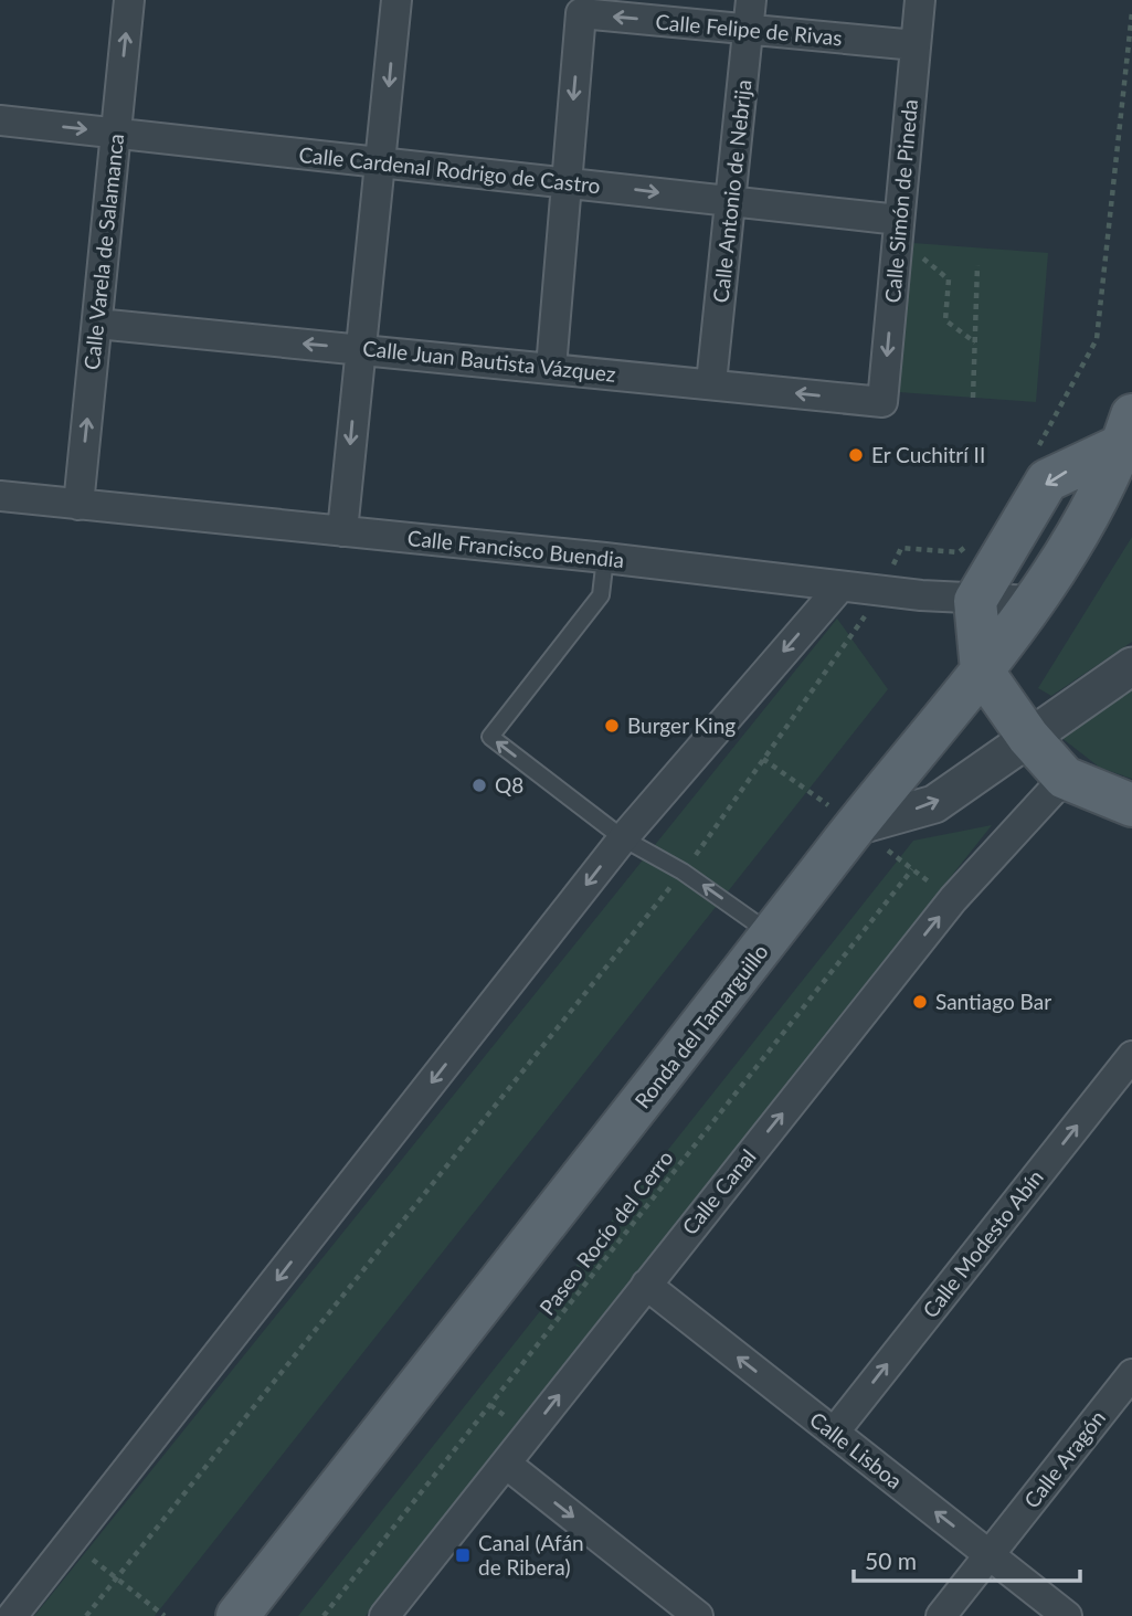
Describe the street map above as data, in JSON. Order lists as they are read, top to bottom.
{
  "streets": {
    "main road": ["Ronda del Tamarguillo"],
    "street": [
      "Calle Felipe de Rivas",
      "Calle Cardenal Rodrigo de Castro",
      "Calle Antonio de Nebrija",
      "Calle Simón de Pineda",
      "Calle Varela de Salamanca",
      "Calle Juan Bautista Vázquez",
      "Calle Francisco Buendia",
      "Calle Canal",
      "Calle Modesto Abín",
      "Calle Lisboa",
      "Calle Aragón"
    ],
    "path": ["Paseo Rocío del Cerro"]
  },
  "crossings": [
    ["Calle Felipe de Rivas", "Calle Antonio de Nebrija"],
    ["Calle Felipe de Rivas", "Calle Simón de Pineda"],
    ["Calle Cardenal Rodrigo de Castro", "Calle Antonio de Nebrija"],
    ["Calle Cardenal Rodrigo de Castro", "Calle Simón de Pineda"],
    ["Calle Cardenal Rodrigo de Castro", "Calle Varela de Salamanca"],
    ["Calle Antonio de Nebrija", "Calle Juan Bautista Vázquez"],
    ["Calle Simón de Pineda", "Calle Juan Bautista Vázquez"],
    ["Calle Varela de Salamanca", "Calle Juan Bautista Vázquez"],
    ["Calle Varela de Salamanca", "Calle Francisco Buendia"],
    ["Calle Francisco Buendia", "Ronda del Tamarguillo"],
    ["Calle Canal", "Calle Lisboa"],
    ["Calle Modesto Abín", "Calle Lisboa"],
    ["Calle Lisboa", "Calle Aragón"]
  ],
  "one_way": [
    "Calle Felipe de Rivas",
    "Calle Simón de Pineda",
    "Calle Varela de Salamanca",
    "Calle Juan Bautista Vázquez",
    "Calle Canal",
    "Calle Modesto Abín"
  ],
  "places": {
    "other": [
      "Er Cuchitrí II",
      "Burger King",
      "Q8",
      "Santiago Bar"
    ],
    "transit": ["Canal (Afán de Ribera)"]
  },
  "scale_bar": "50 m"
}
